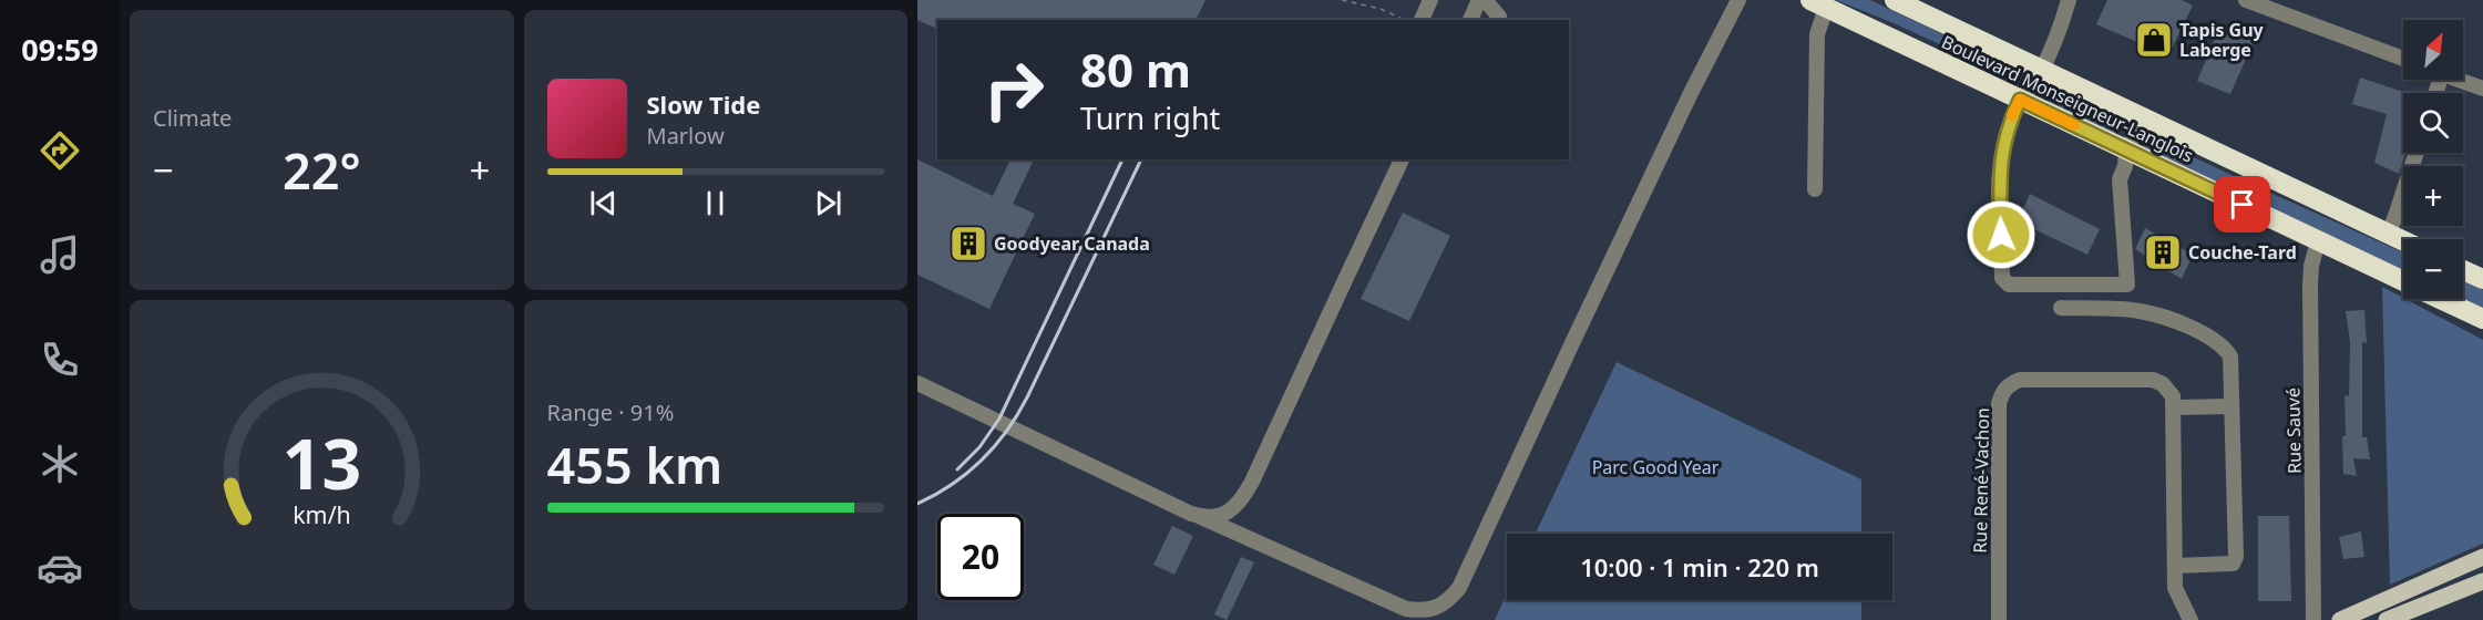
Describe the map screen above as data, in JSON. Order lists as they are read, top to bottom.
{
  "streets": {
    "highway": ["Boulevard Monseigneur-Langlois"],
    "street": ["Rue Sauvé", "Rue René-Vachon"]
  },
  "crossings": [
    ["Boulevard Monseigneur-Langlois", "Rue Sauvé"]
  ],
  "parks": ["Parc Good Year"],
  "places": {
    "shop": ["Tapis Guy Laberge"],
    "building": ["Goodyear Canada", "Couche-Tard"]
  },
  "north": "top right",
  "page": {
    "tabs": "09:59",
    "tile": [
      "Climate",
      ["Range · 91%", "455 km"]
    ],
    "map_buttons": ["+", "−"],
    "turn": ["80 m", "Turn right"],
    "song": ["Slow Tide", "Marlow"],
    "heat": ["−", "22°", "+"],
    "limit": "20",
    "trip": "10:00 · 1 min · 220 m",
    "gauge": ["13", "km/h"]
  }
}
